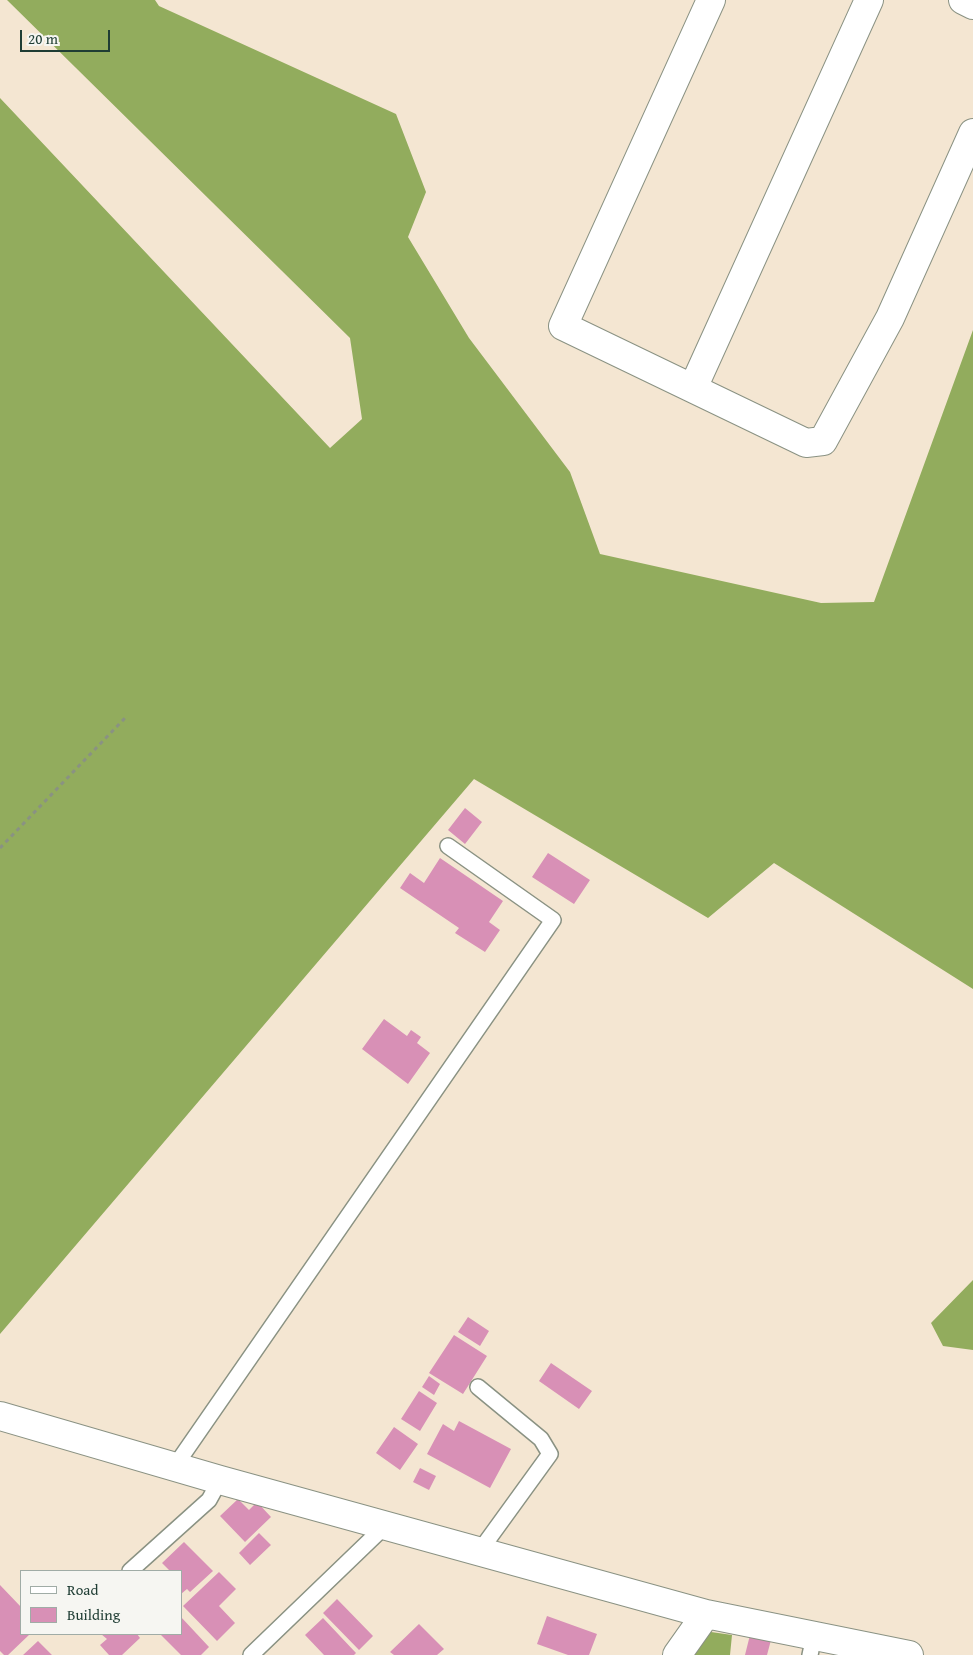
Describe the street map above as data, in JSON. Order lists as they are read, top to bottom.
{
  "legend": ["Road", "Building"],
  "scale_bar": "20 m"
}
